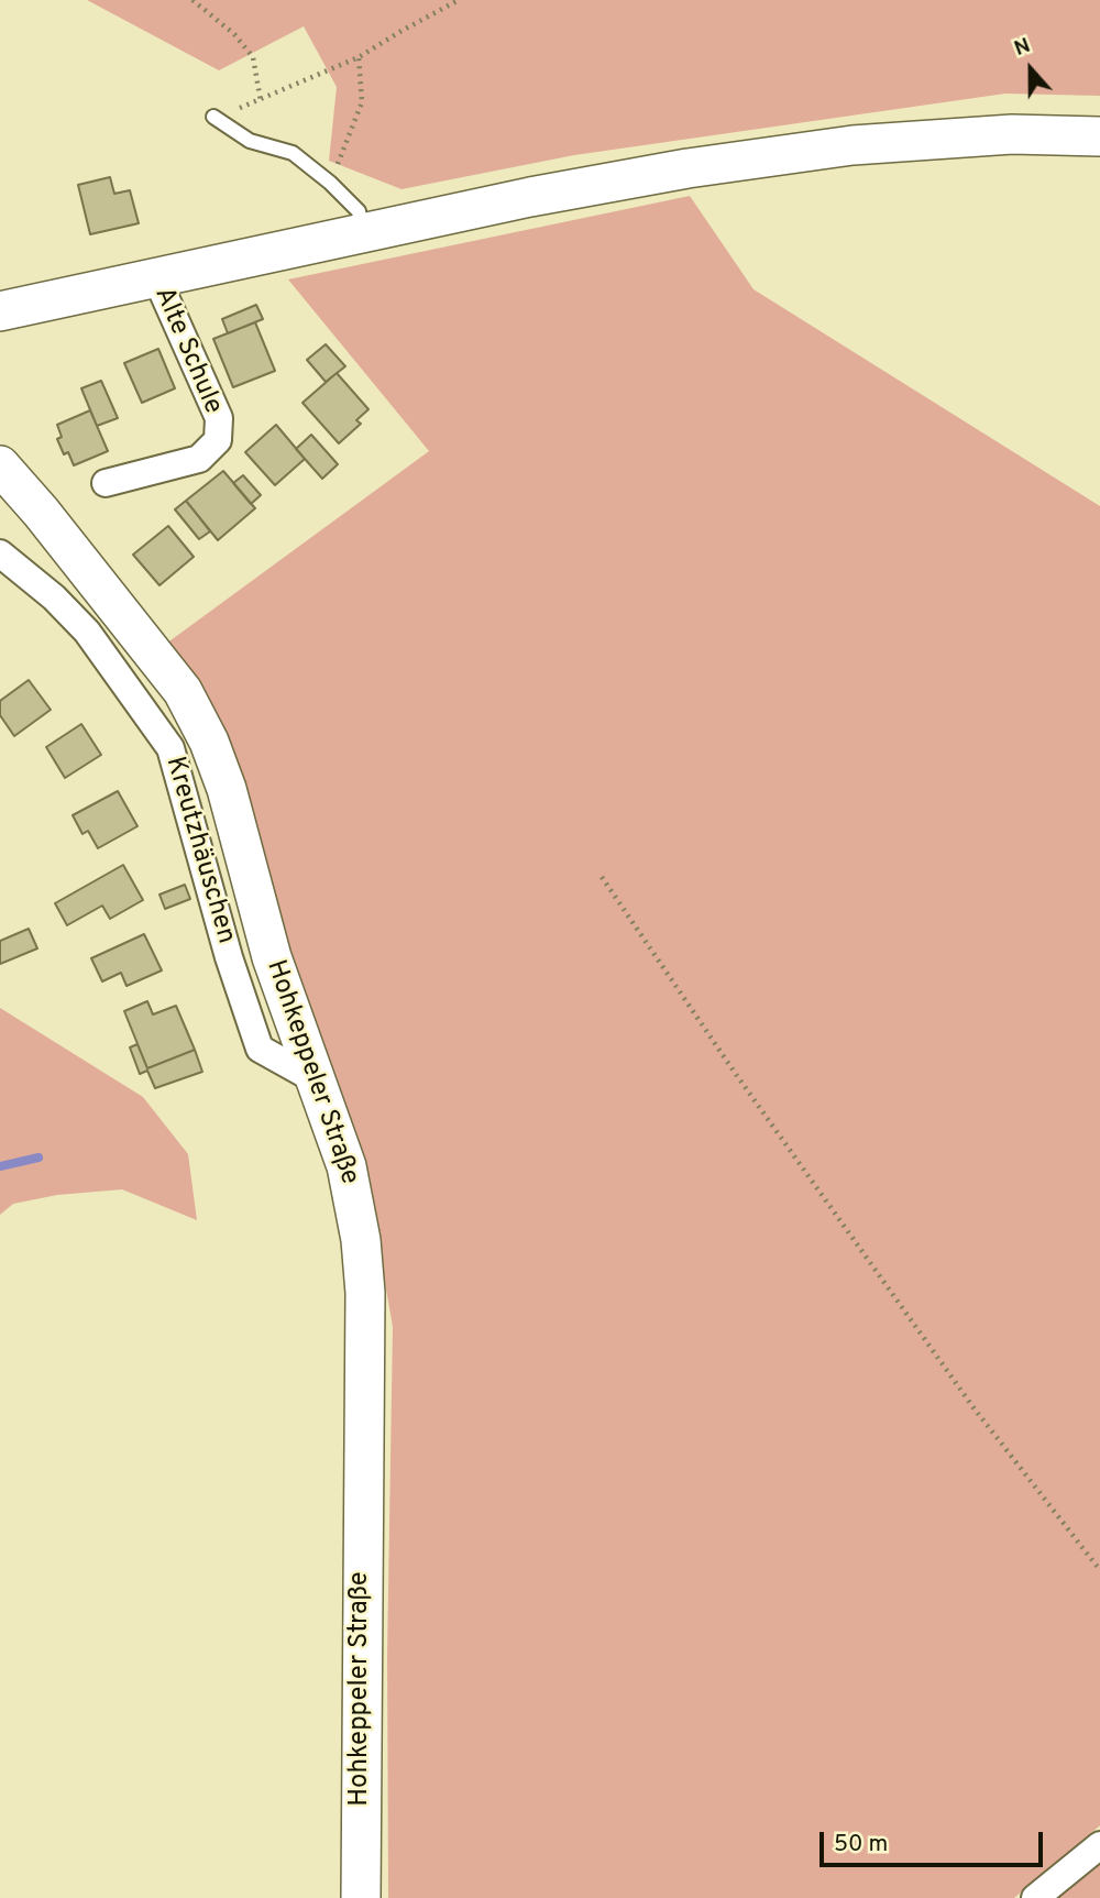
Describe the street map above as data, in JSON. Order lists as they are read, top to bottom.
{
  "streets": {
    "street": ["Alte Schule", "Kreutzhäuschen", "Hohkeppeler Straße"]
  },
  "crossings": [
    ["Kreutzhäuschen", "Hohkeppeler Straße"]
  ],
  "scale_bar": "50 m",
  "north": "top"
}
